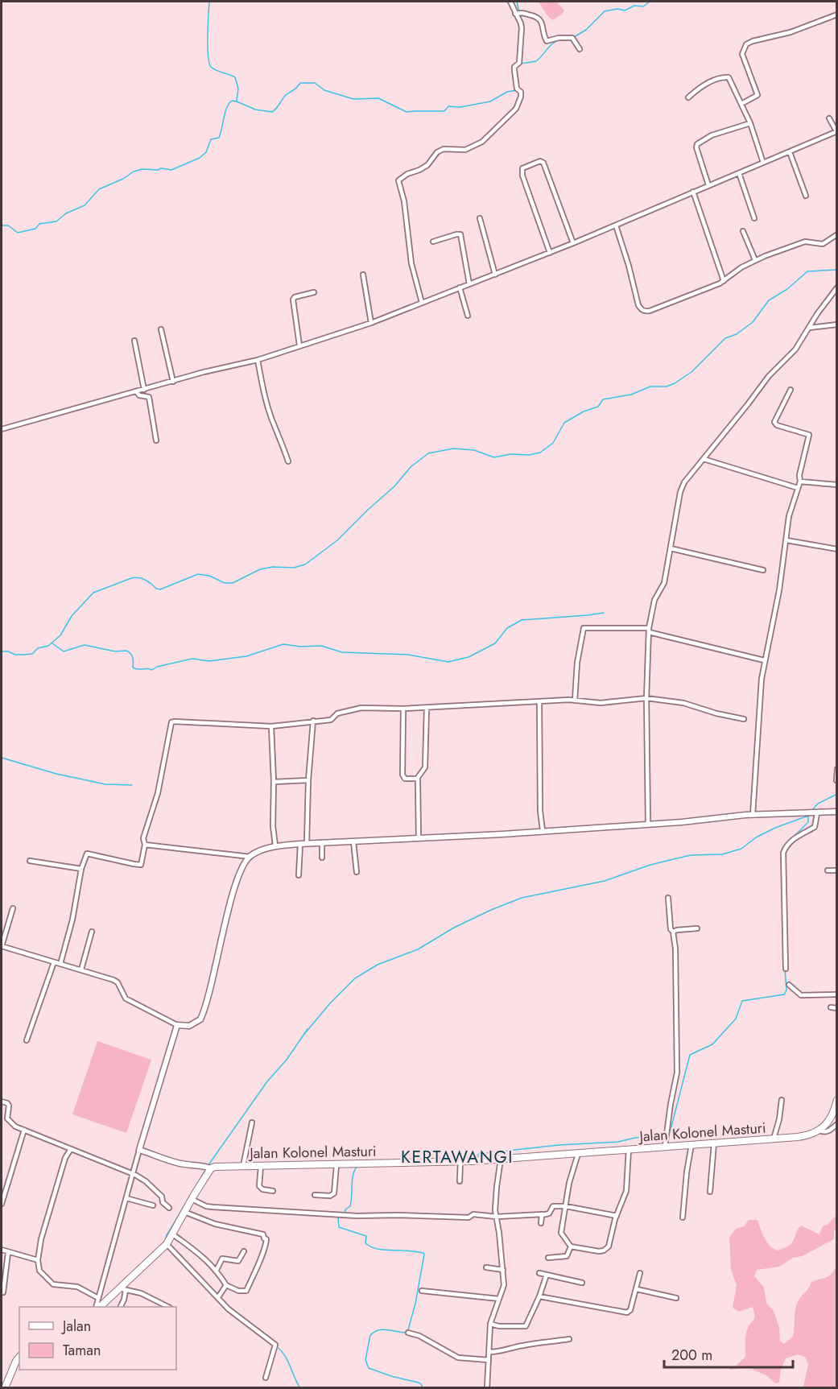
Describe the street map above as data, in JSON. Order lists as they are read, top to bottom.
{
  "streets": {
    "main road": ["Jalan Kolonel Masturi"]
  },
  "districts": ["KERTAWANGI"],
  "legend": ["Jalan", "Taman"],
  "scale_bar": "200 m"
}
